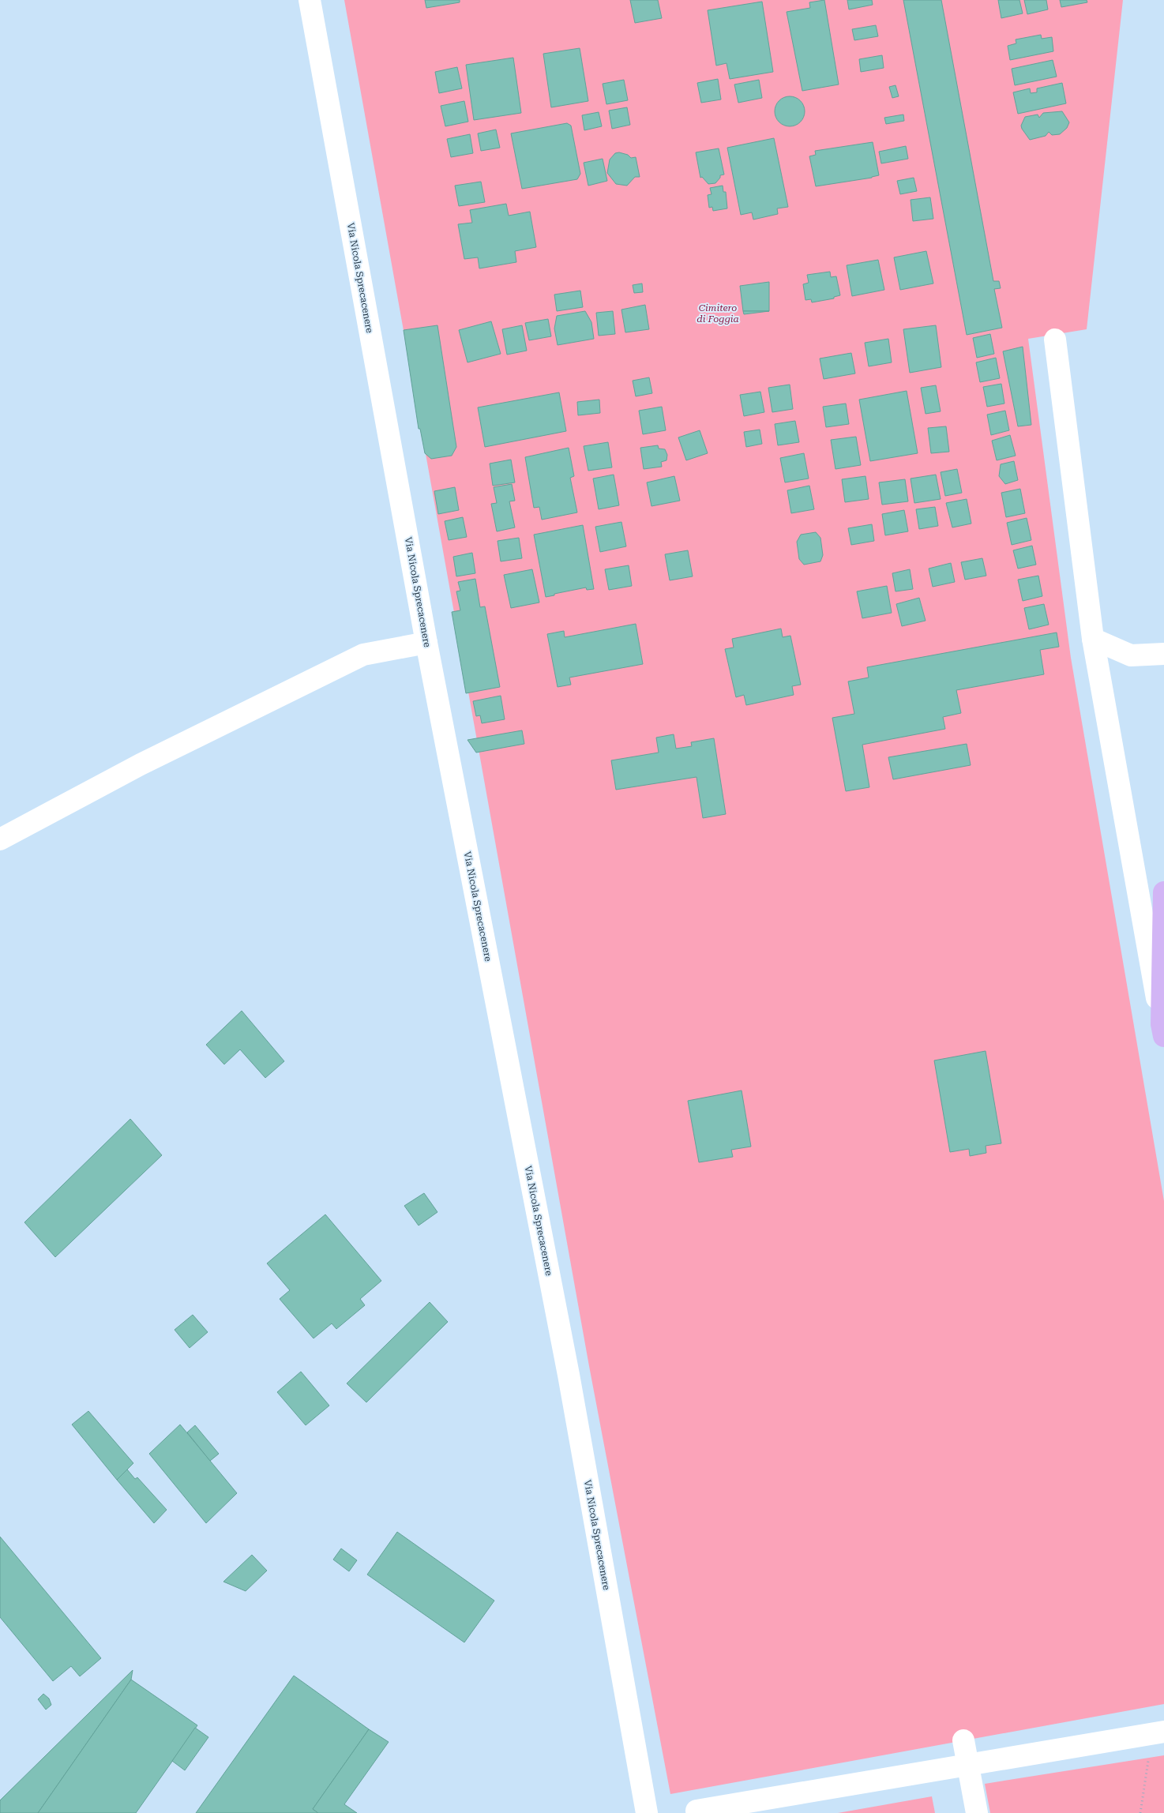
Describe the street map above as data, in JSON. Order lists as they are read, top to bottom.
{
  "streets": {
    "street": ["Via Nicola Sprecacenere"]
  },
  "parks": ["Cimitero di Foggia"]
}
